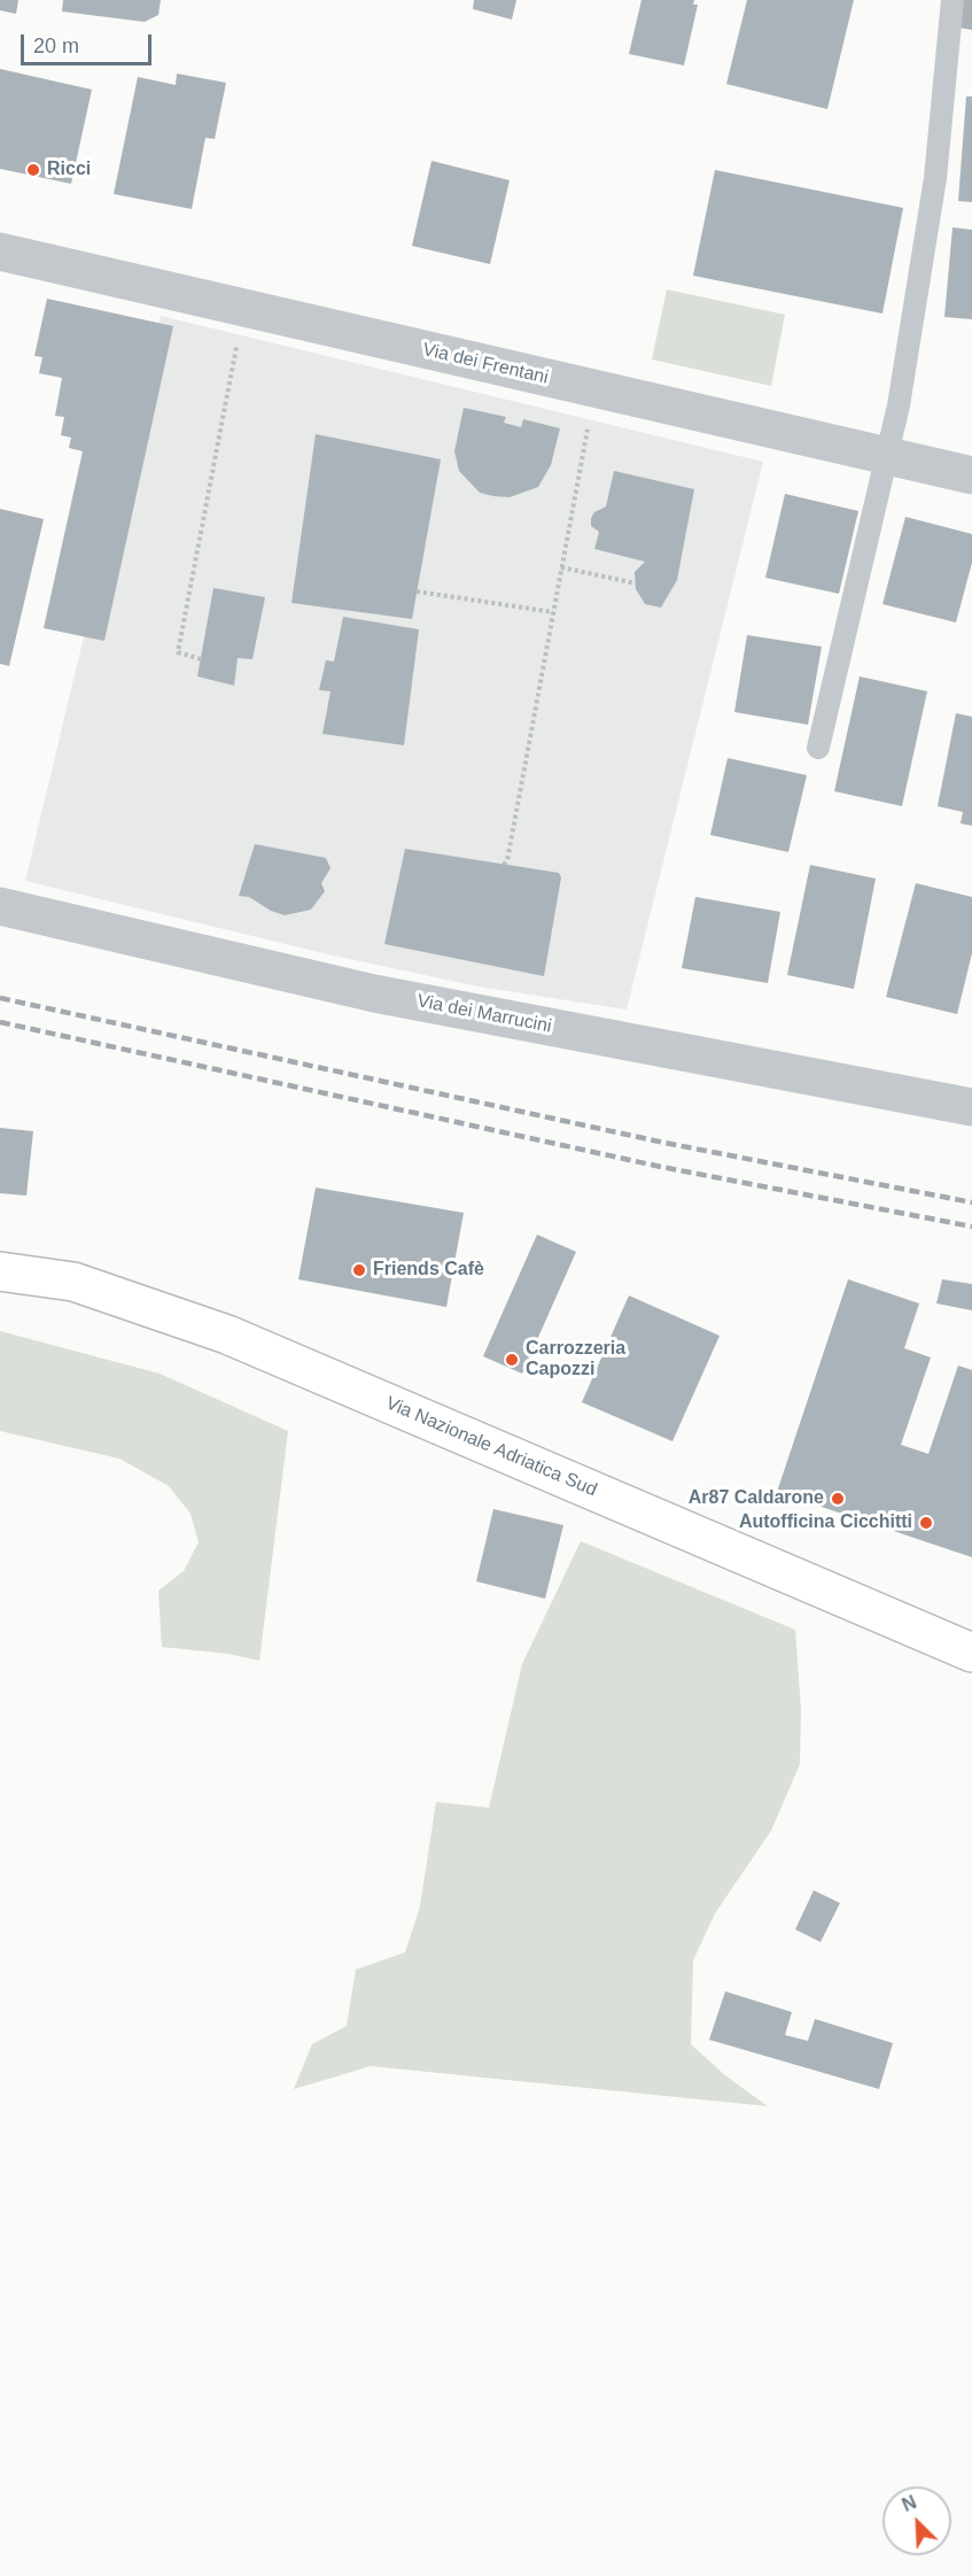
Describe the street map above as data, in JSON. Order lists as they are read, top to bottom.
{
  "streets": {
    "main road": ["Via Nazionale Adriatica Sud"],
    "street": ["Via dei Frentani", "Via dei Marrucini"]
  },
  "places": [
    "Ricci",
    "Friends Cafè",
    "Carrozzeria Capozzi",
    "Ar87 Caldarone",
    "Autofficina Cicchitti"
  ],
  "scale_bar": "20 m",
  "north": "top left"
}
